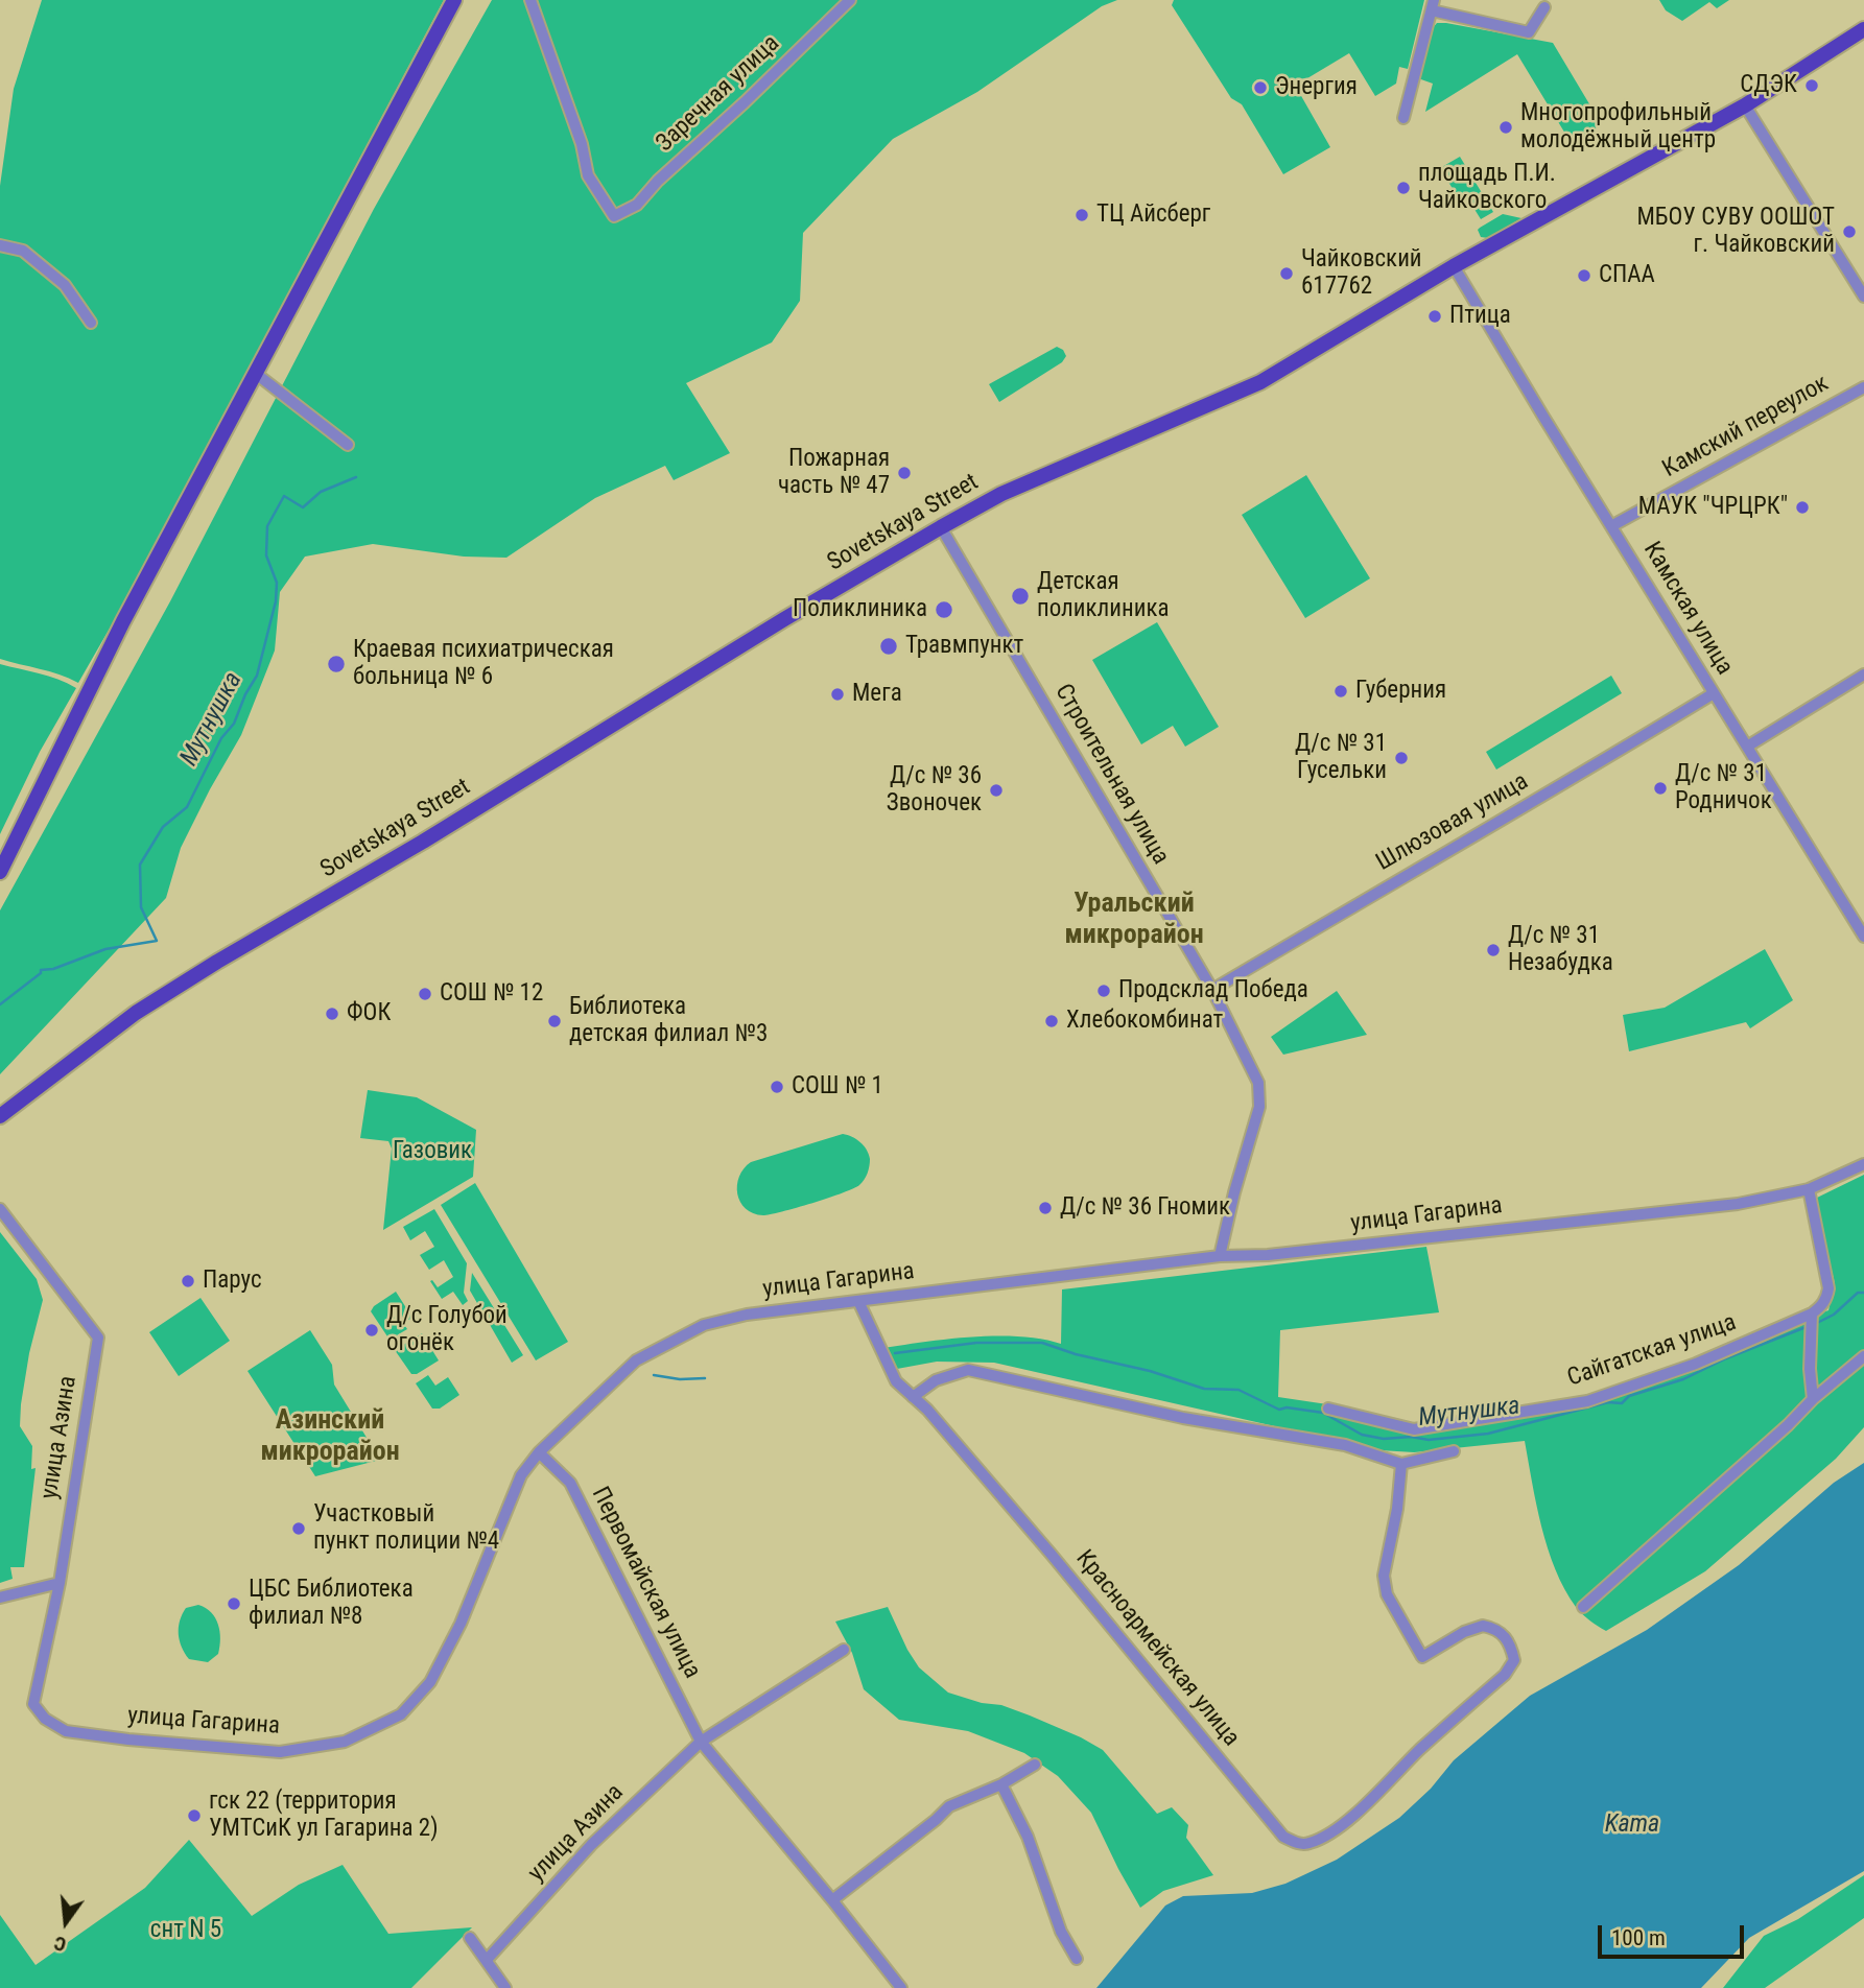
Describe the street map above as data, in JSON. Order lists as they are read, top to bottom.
{
  "streets": {
    "main road": ["Sovetskaya Street"],
    "street": [
      "Заречная улица",
      "Камский переулок",
      "Камская улица",
      "Строительная улица",
      "Шлюзовая улица",
      "улица Гагарина",
      "Сайгатская улица",
      "улица Азина",
      "Первомайская улица",
      "Красноармейская улица"
    ]
  },
  "crossings": [
    ["Камский переулок", "Камская улица"],
    ["Sovetskaya Street", "Камская улица"],
    ["Sovetskaya Street", "Строительная улица"],
    ["Камская улица", "Шлюзовая улица"],
    ["Строительная улица", "Шлюзовая улица"],
    ["Строительная улица", "улица Гагарина"],
    ["улица Гагарина", "улица Азина"],
    ["улица Гагарина", "Первомайская улица"],
    ["улица Азина", "Первомайская улица"]
  ],
  "districts": ["Уральский микрорайон", "Азинский микрорайон"],
  "water": ["Мутнушка", "Kama"],
  "parks": ["Газовик", "снт N 5"],
  "places": [
    "СДЭК",
    "Энергия",
    "Многопрофильный молодёжный центр",
    "площадь П.И. Чайковского",
    "ТЦ Айсберг",
    "МБОУ СУВУ ООШОТ г. Чайковский",
    "Чайковский 617762",
    "СПАА",
    "Птица",
    "Пожарная часть № 47",
    "МАУК \"ЧРЦРК\"",
    "Детская поликлиника",
    "Поликлиника",
    "Травмпункт",
    "Краевая психиатрическая больница № 6",
    "Губерния",
    "Мега",
    "Д/с № 31 Гусельки",
    "Д/с № 31 Родничок",
    "Д/с № 36 Звоночек",
    "Д/с № 31 Незабудка",
    "Продсклад Победа",
    "СОШ № 12",
    "ФОК",
    "Библиотека детская филиал №3",
    "Хлебокомбинат",
    "СОШ № 1",
    "Д/с № 36 Гномик",
    "Парус",
    "Д/с Голубой огонёк",
    "Участковый пункт полиции №4",
    "ЦБС Библиотека филиал №8",
    "гск 22 (территория УМТСиК ул Гагарина 2)"
  ],
  "scale_bar": "100 m",
  "north": "bottom"
}
